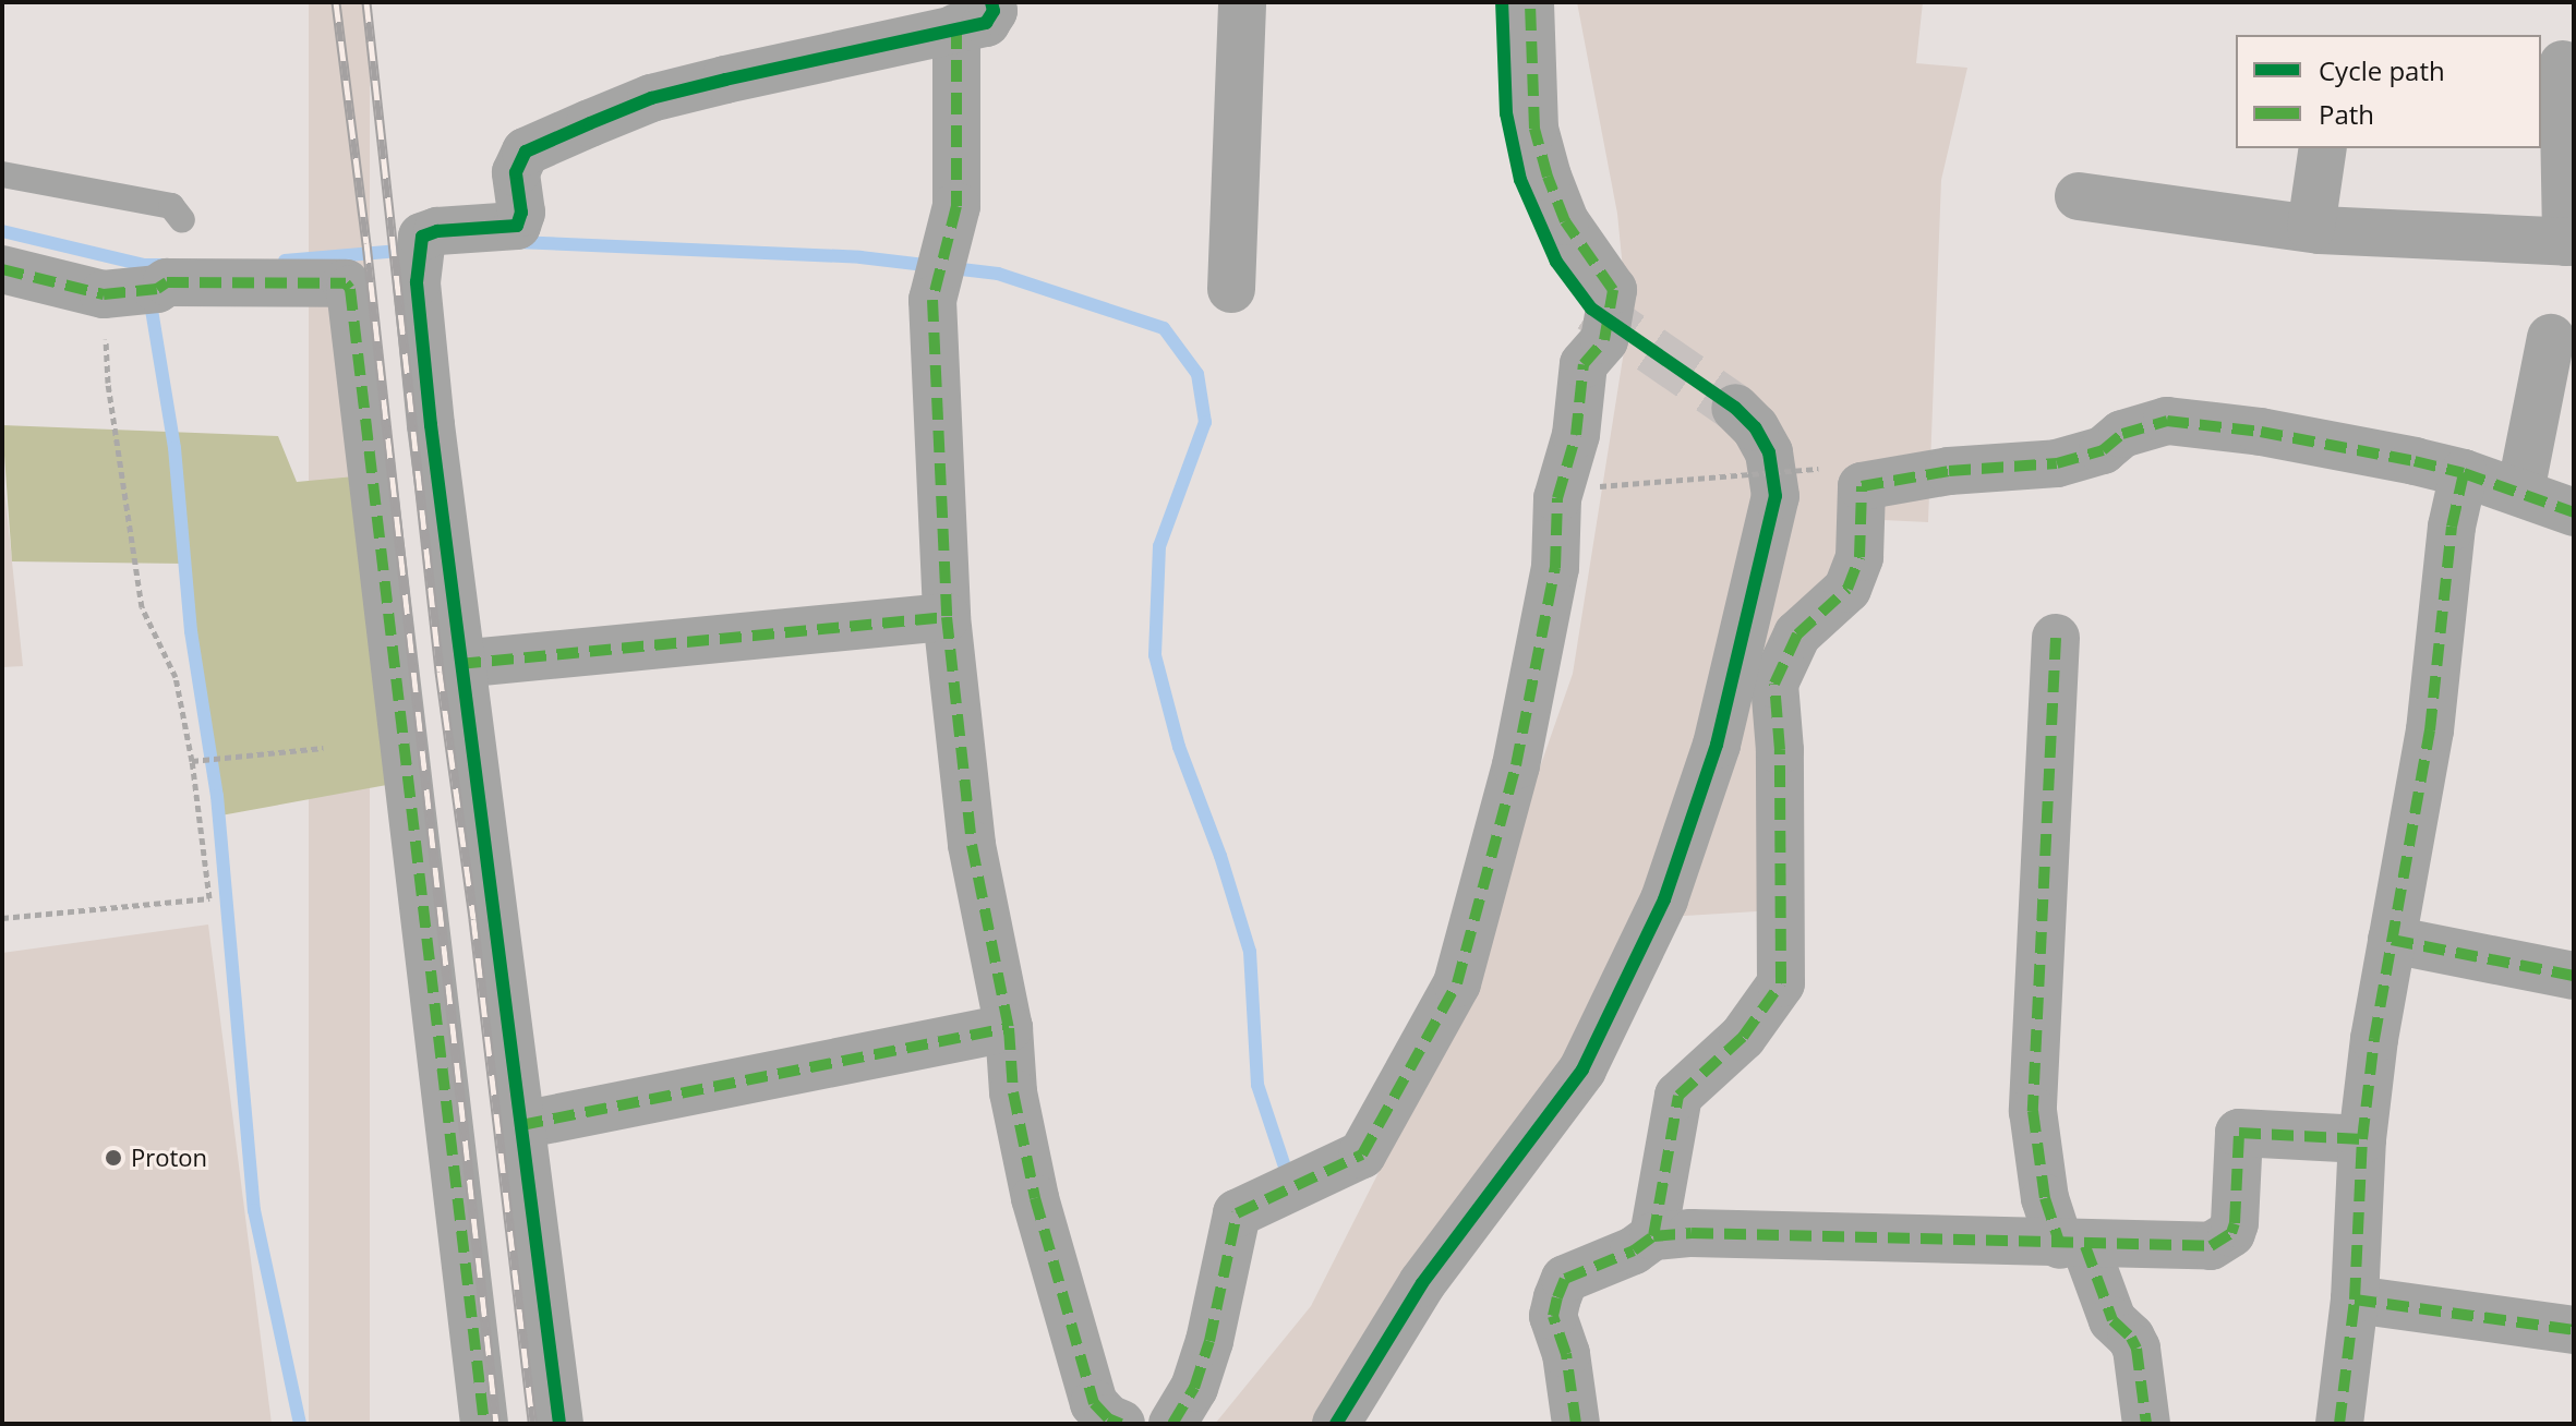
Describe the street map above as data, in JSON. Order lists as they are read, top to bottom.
{
  "places": ["Proton"],
  "legend": ["Cycle path", "Path"]
}
